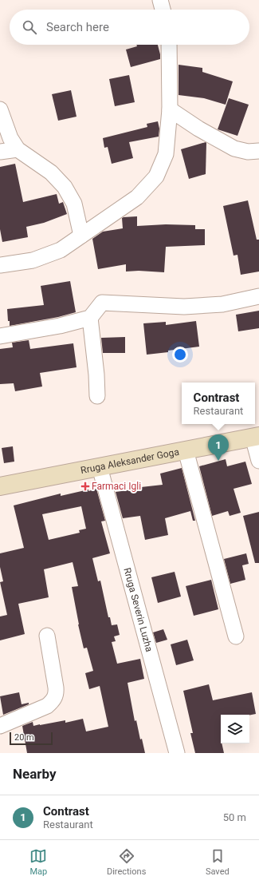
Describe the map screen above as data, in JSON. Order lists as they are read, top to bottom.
{
  "streets": {
    "main road": ["Rruga Aleksander Goga"],
    "street": ["Rruga Severin Luzha"]
  },
  "crossings": [
    ["Rruga Aleksander Goga", "Rruga Severin Luzha"]
  ],
  "places": {
    "health": ["Farmaci Igli"]
  },
  "scale_bar": "20 m",
  "page": {
    "search": "Search here",
    "popup": ["Contrast", "Restaurant"],
    "pins": "1",
    "scale": "20 m",
    "heading": "Nearby",
    "list": [
      {
        "mark": "1",
        "name": "Contrast",
        "note": "Restaurant",
        "value": "50 m"
      }
    ],
    "nav": ["Map", "Directions", "Saved"]
  }
}
